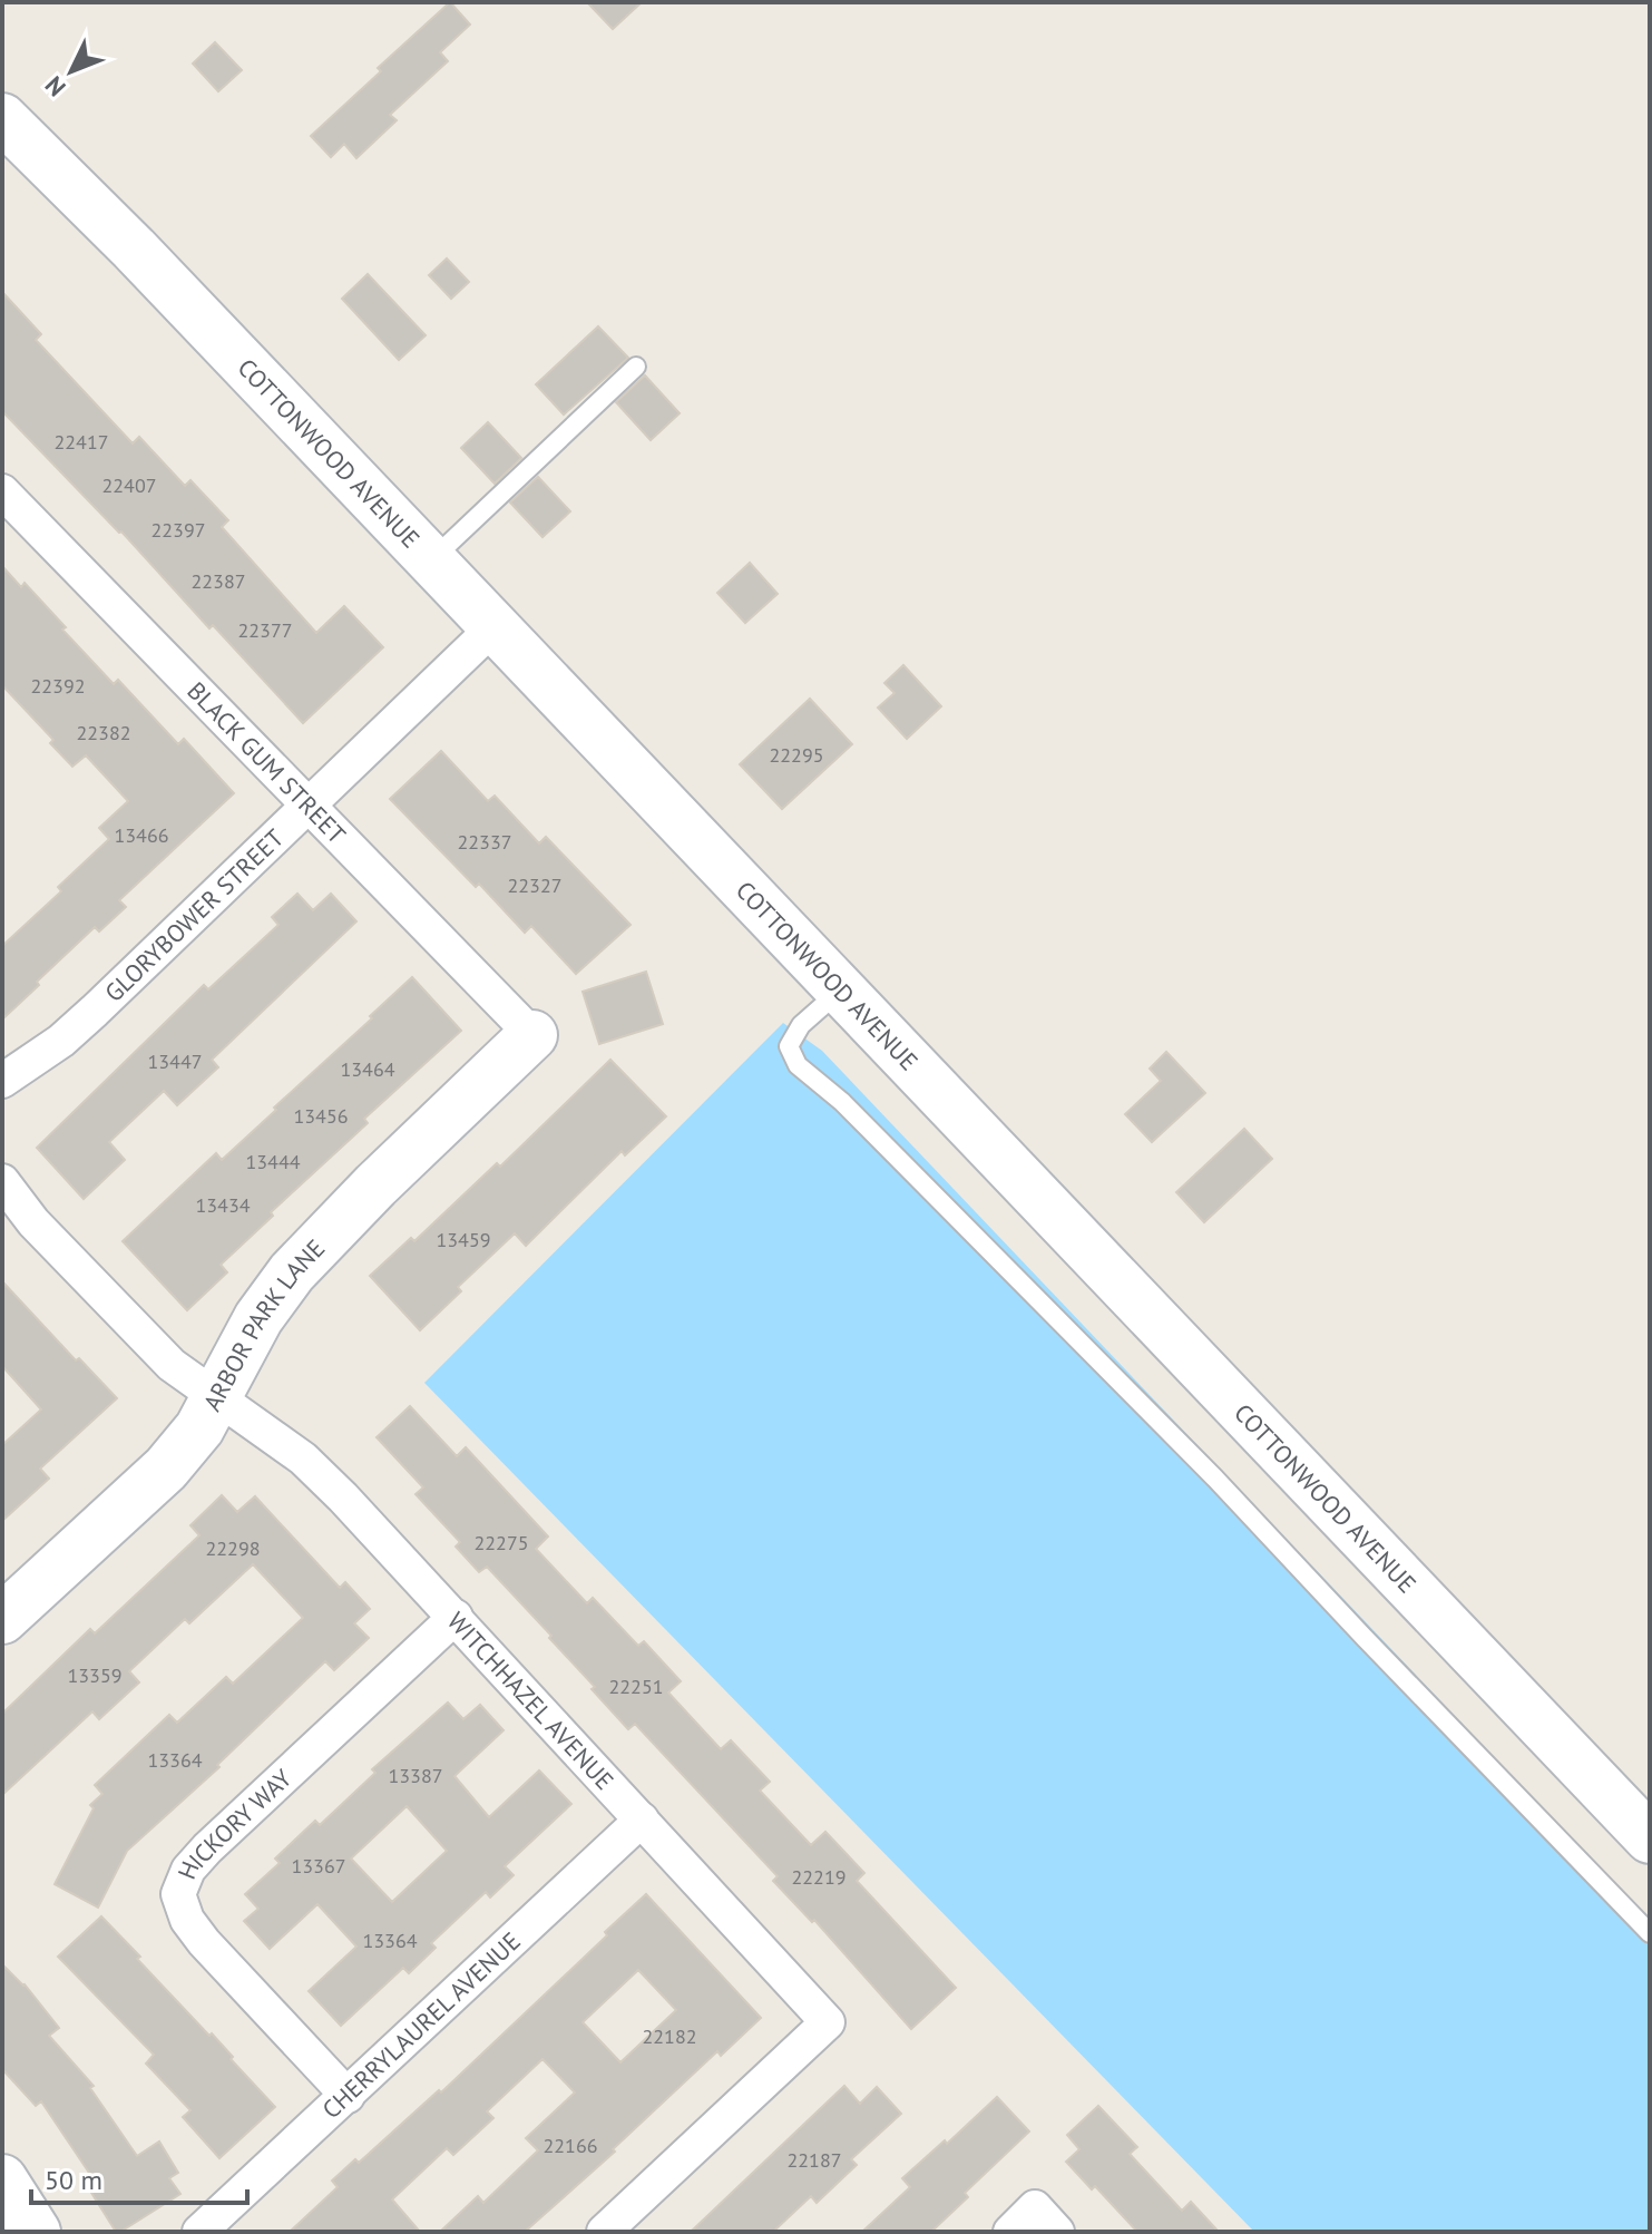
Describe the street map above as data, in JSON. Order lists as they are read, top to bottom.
{
  "streets": {
    "street": [
      "COTTONWOOD AVENUE",
      "BLACK GUM STREET",
      "GLORYBOWER STREET",
      "ARBOR PARK LANE",
      "WITCHHAZEL AVENUE",
      "HICKORY WAY",
      "CHERRYLAUREL AVENUE"
    ]
  },
  "crossings": [
    ["COTTONWOOD AVENUE", "GLORYBOWER STREET"],
    ["BLACK GUM STREET", "GLORYBOWER STREET"],
    ["BLACK GUM STREET", "ARBOR PARK LANE"],
    ["ARBOR PARK LANE", "WITCHHAZEL AVENUE"],
    ["WITCHHAZEL AVENUE", "HICKORY WAY"],
    ["WITCHHAZEL AVENUE", "CHERRYLAUREL AVENUE"],
    ["HICKORY WAY", "CHERRYLAUREL AVENUE"]
  ],
  "house_numbers": [
    "22417",
    "22407",
    "22397",
    "22387",
    "22377",
    "22392",
    "22382",
    "22295",
    "13466",
    "22337",
    "22327",
    "13447",
    "13464",
    "13456",
    "13444",
    "13434",
    "13459",
    "22275",
    "22298",
    "13359",
    "22251",
    "13364",
    "13387",
    "13367",
    "22219",
    "13364",
    "22182",
    "22166",
    "22187"
  ],
  "scale_bar": "50 m",
  "north": "bottom left"
}
